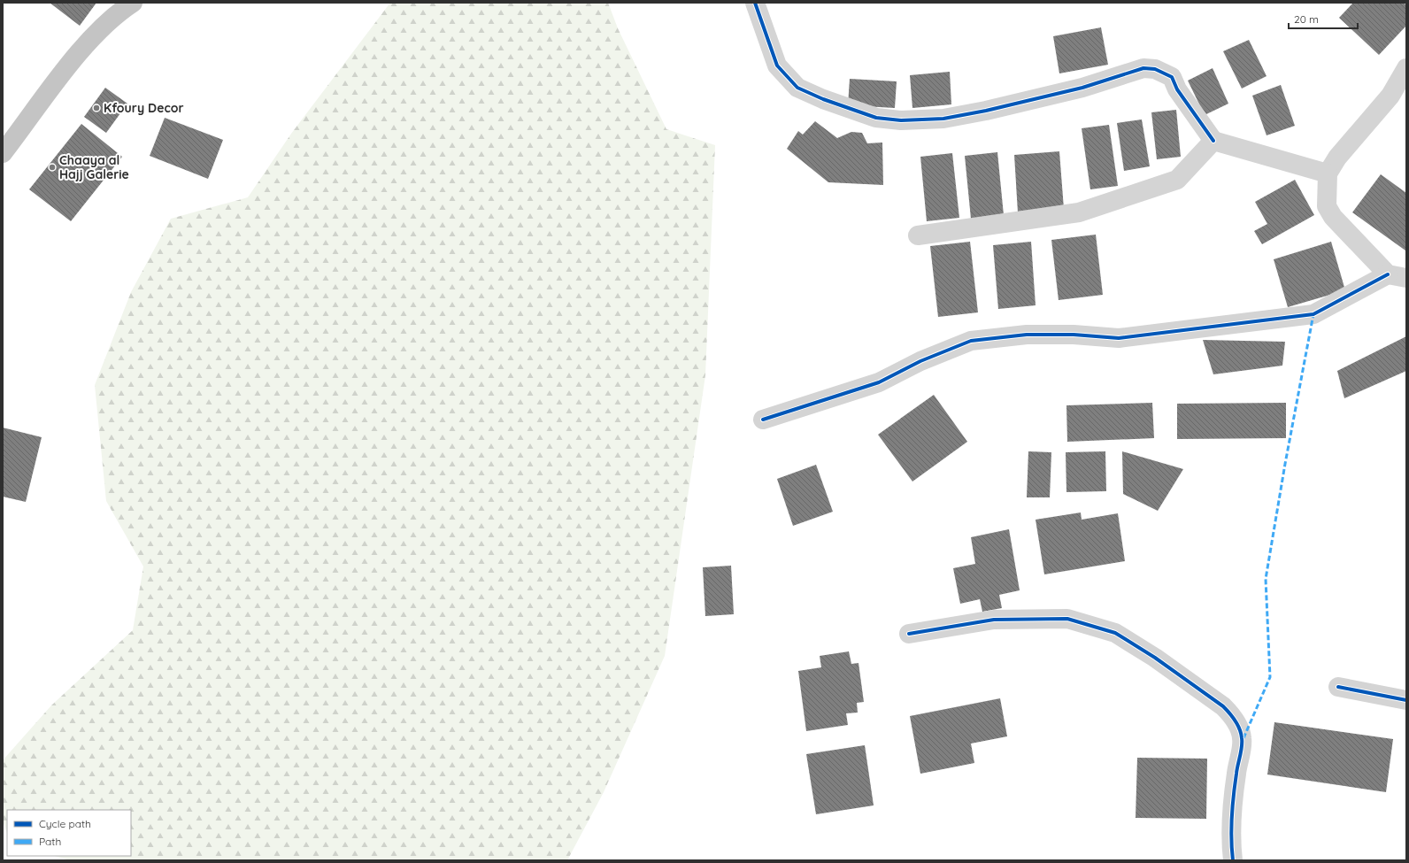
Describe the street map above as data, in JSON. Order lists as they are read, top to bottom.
{
  "places": ["Kfoury Decor", "Chaaya al Hajj Galerie"],
  "legend": ["Cycle path", "Path"],
  "scale_bar": "20 m"
}
